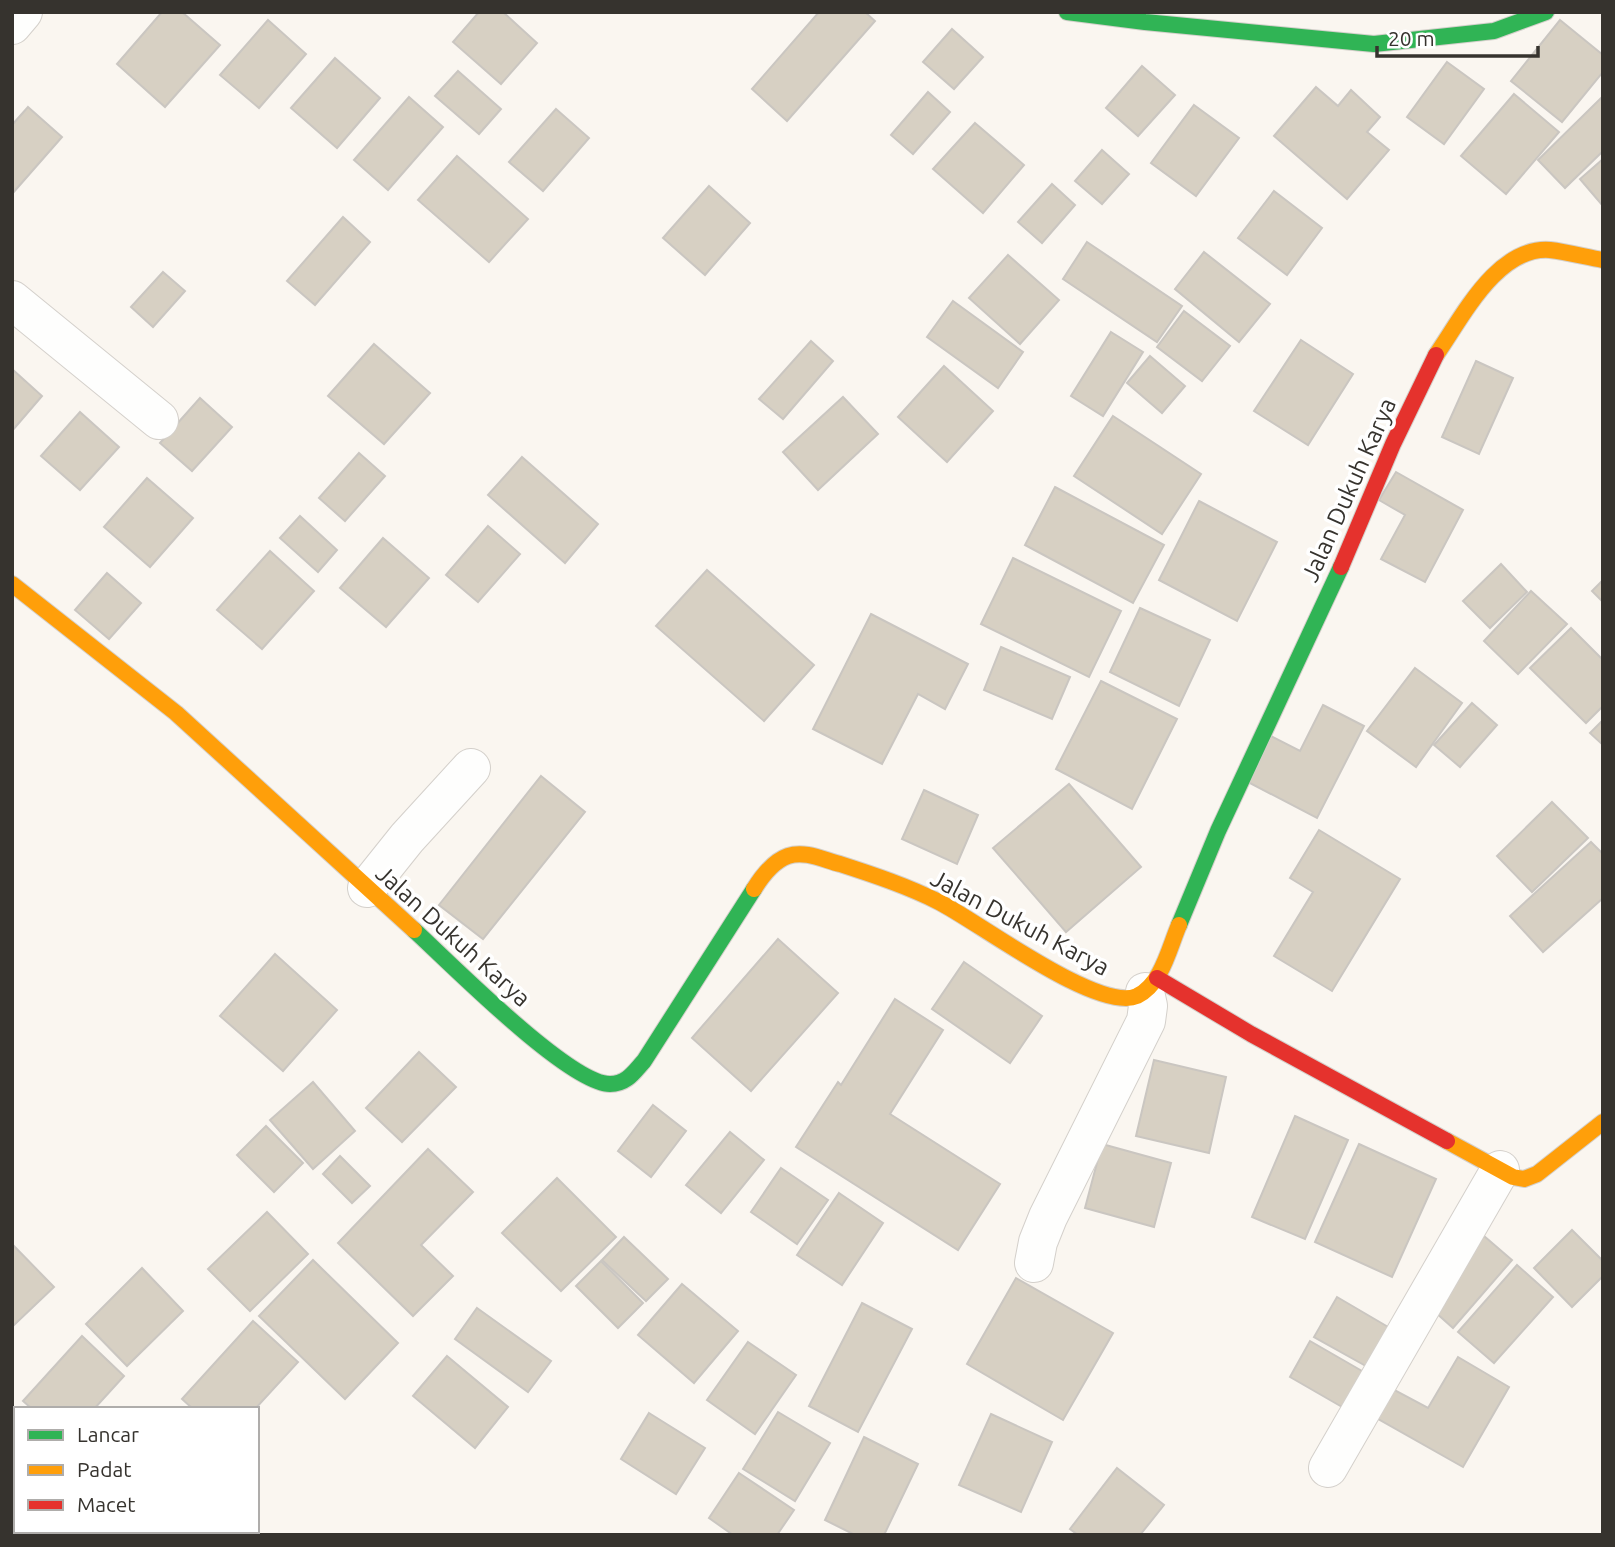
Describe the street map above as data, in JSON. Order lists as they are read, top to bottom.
{
  "streets": {
    "street": ["Jalan Dukuh Karya"]
  },
  "legend": ["Lancar", "Padat", "Macet"],
  "scale_bar": "20 m"
}
